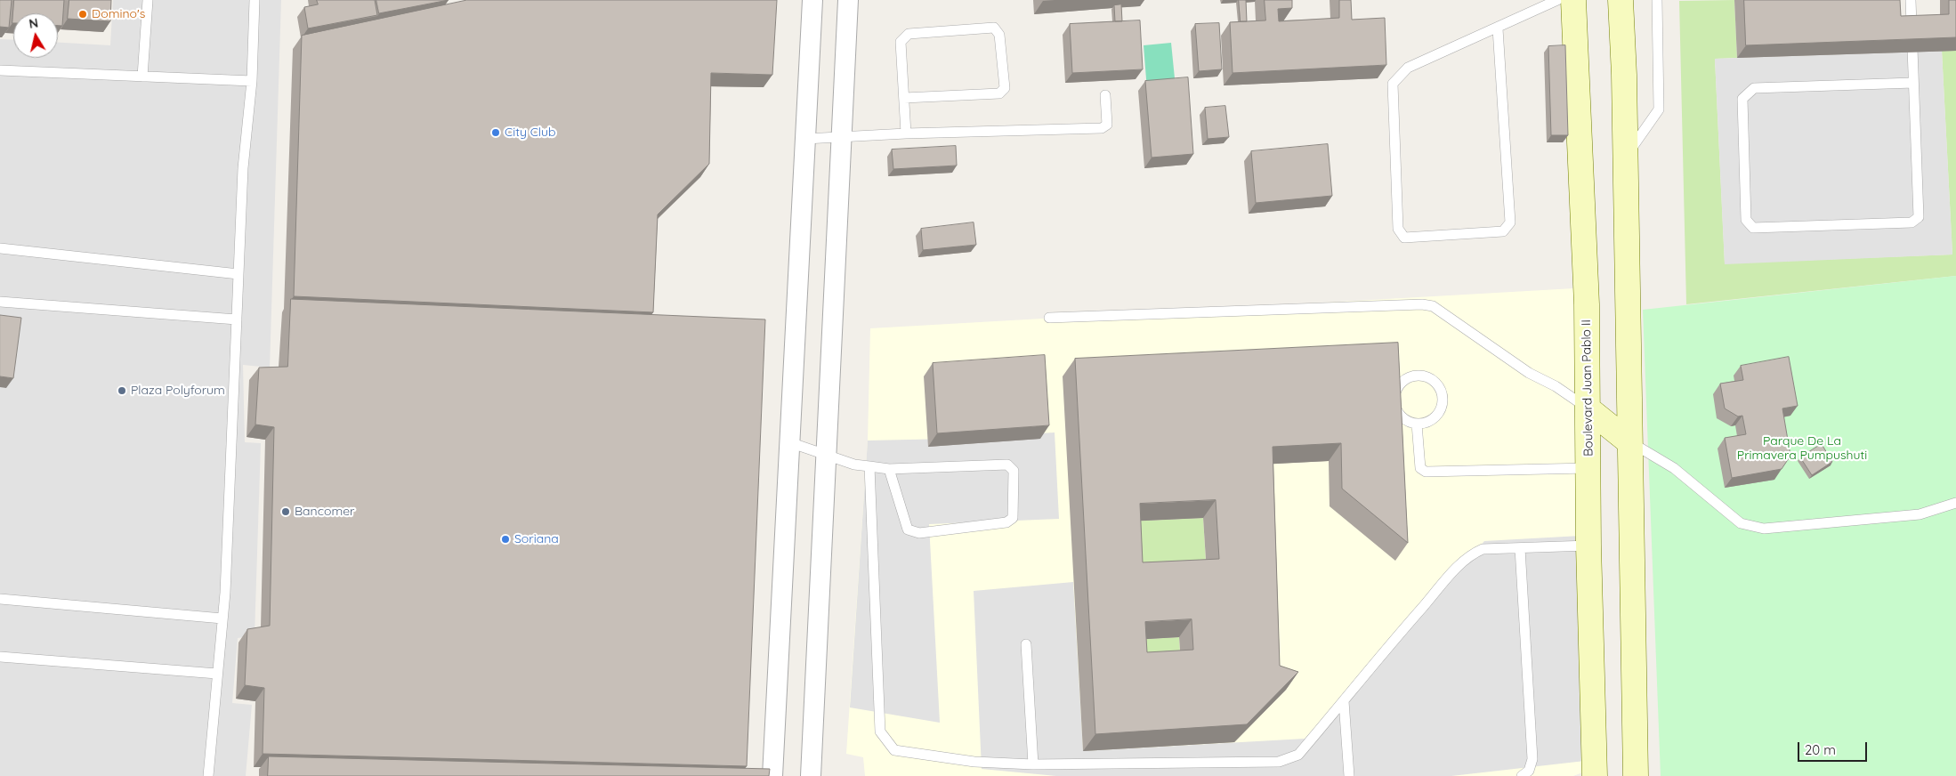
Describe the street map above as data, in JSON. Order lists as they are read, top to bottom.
{
  "streets": {
    "street": ["Boulevard Juan Pablo II"]
  },
  "parks": ["Parque De La Primavera Pumpushuti"],
  "places": [
    "Domino's",
    "City Club",
    "Plaza Polyforum",
    "Bancomer",
    "Soriana"
  ],
  "scale_bar": "20 m",
  "north": "top"
}
